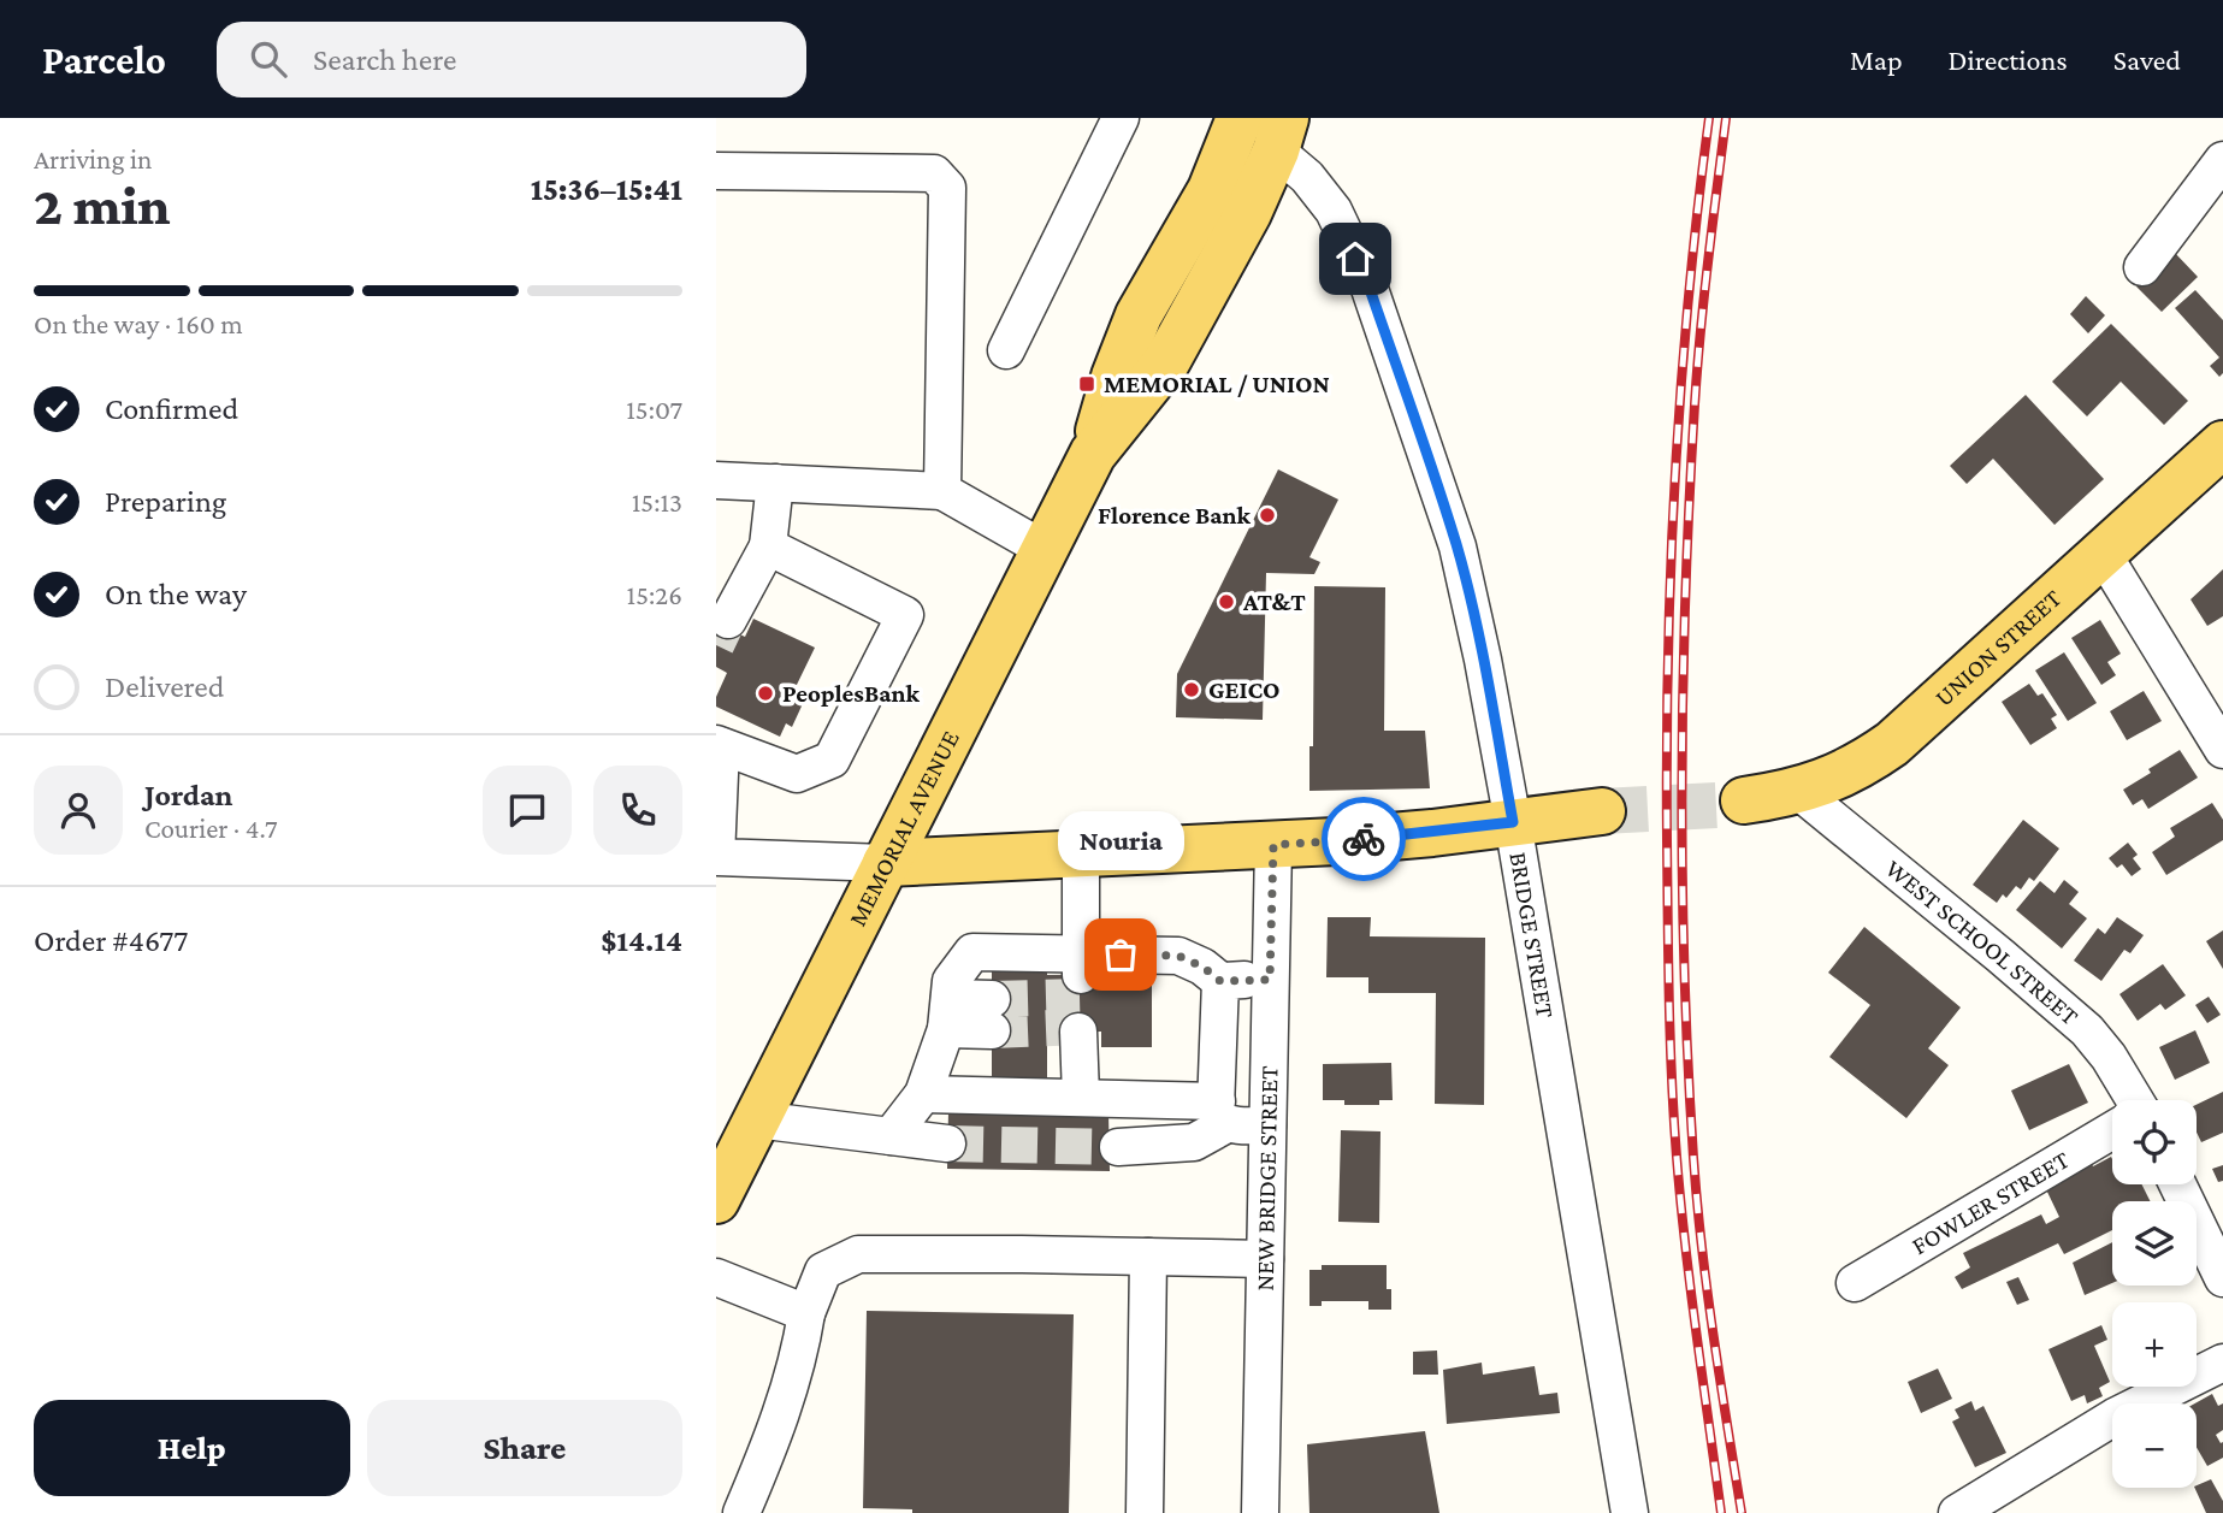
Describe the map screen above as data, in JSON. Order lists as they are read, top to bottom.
{
  "streets": {
    "main road": ["UNION STREET", "MEMORIAL AVENUE"],
    "street": [
      "BRIDGE STREET",
      "WEST SCHOOL STREET",
      "NEW BRIDGE STREET",
      "FOWLER STREET"
    ]
  },
  "crossings": [
    ["UNION STREET", "WEST SCHOOL STREET"],
    ["MEMORIAL AVENUE", "BRIDGE STREET"]
  ],
  "places": {
    "transit": ["MEMORIAL / UNION"],
    "other": [
      "Florence Bank",
      "AT&T",
      "GEICO",
      "PeoplesBank",
      "Nouria"
    ]
  },
  "page": {
    "header": "Parcelo",
    "search": "Search here",
    "nav": ["Map", "Directions", "Saved"],
    "heading": ["2 min", "Arriving in", "15:36–15:41"],
    "panel": [
      "Jordan",
      "Courier · 4.7",
      "Order #4677",
      "$14.14"
    ],
    "bar": "On the way · 160 m",
    "list": [
      ["Confirmed", "15:07"],
      ["Preparing", "15:13"],
      ["On the way", "15:26"],
      "Delivered"
    ],
    "bubble": "Nouria",
    "map_buttons": ["+", "−"],
    "buttons": ["Help", "Share"]
  }
}
